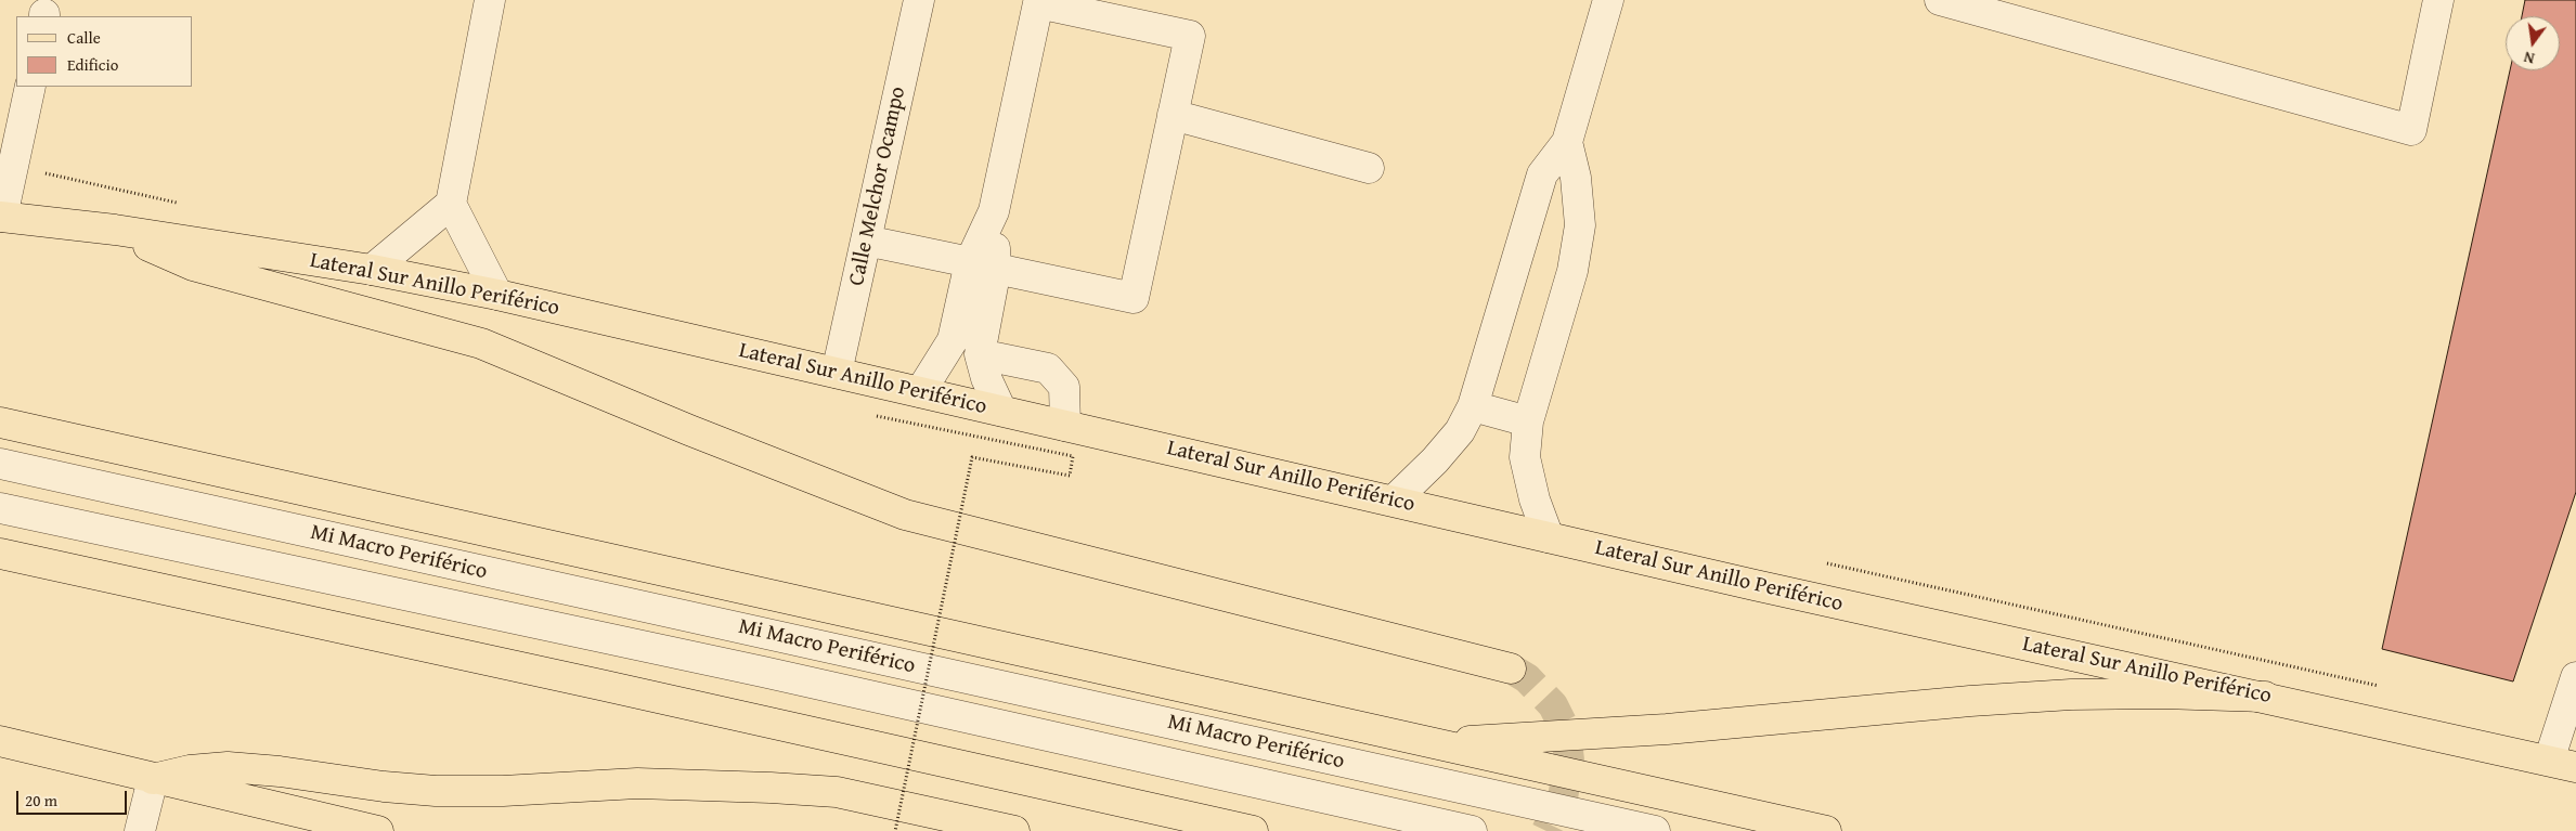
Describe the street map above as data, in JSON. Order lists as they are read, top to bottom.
{
  "streets": {
    "main road": ["Lateral Sur Anillo Periférico"],
    "street": ["Calle Melchor Ocampo", "Mi Macro Periférico"]
  },
  "crossings": [
    ["Calle Melchor Ocampo", "Lateral Sur Anillo Periférico"]
  ],
  "legend": ["Calle", "Edificio"],
  "scale_bar": "20 m",
  "north": "bottom"
}
